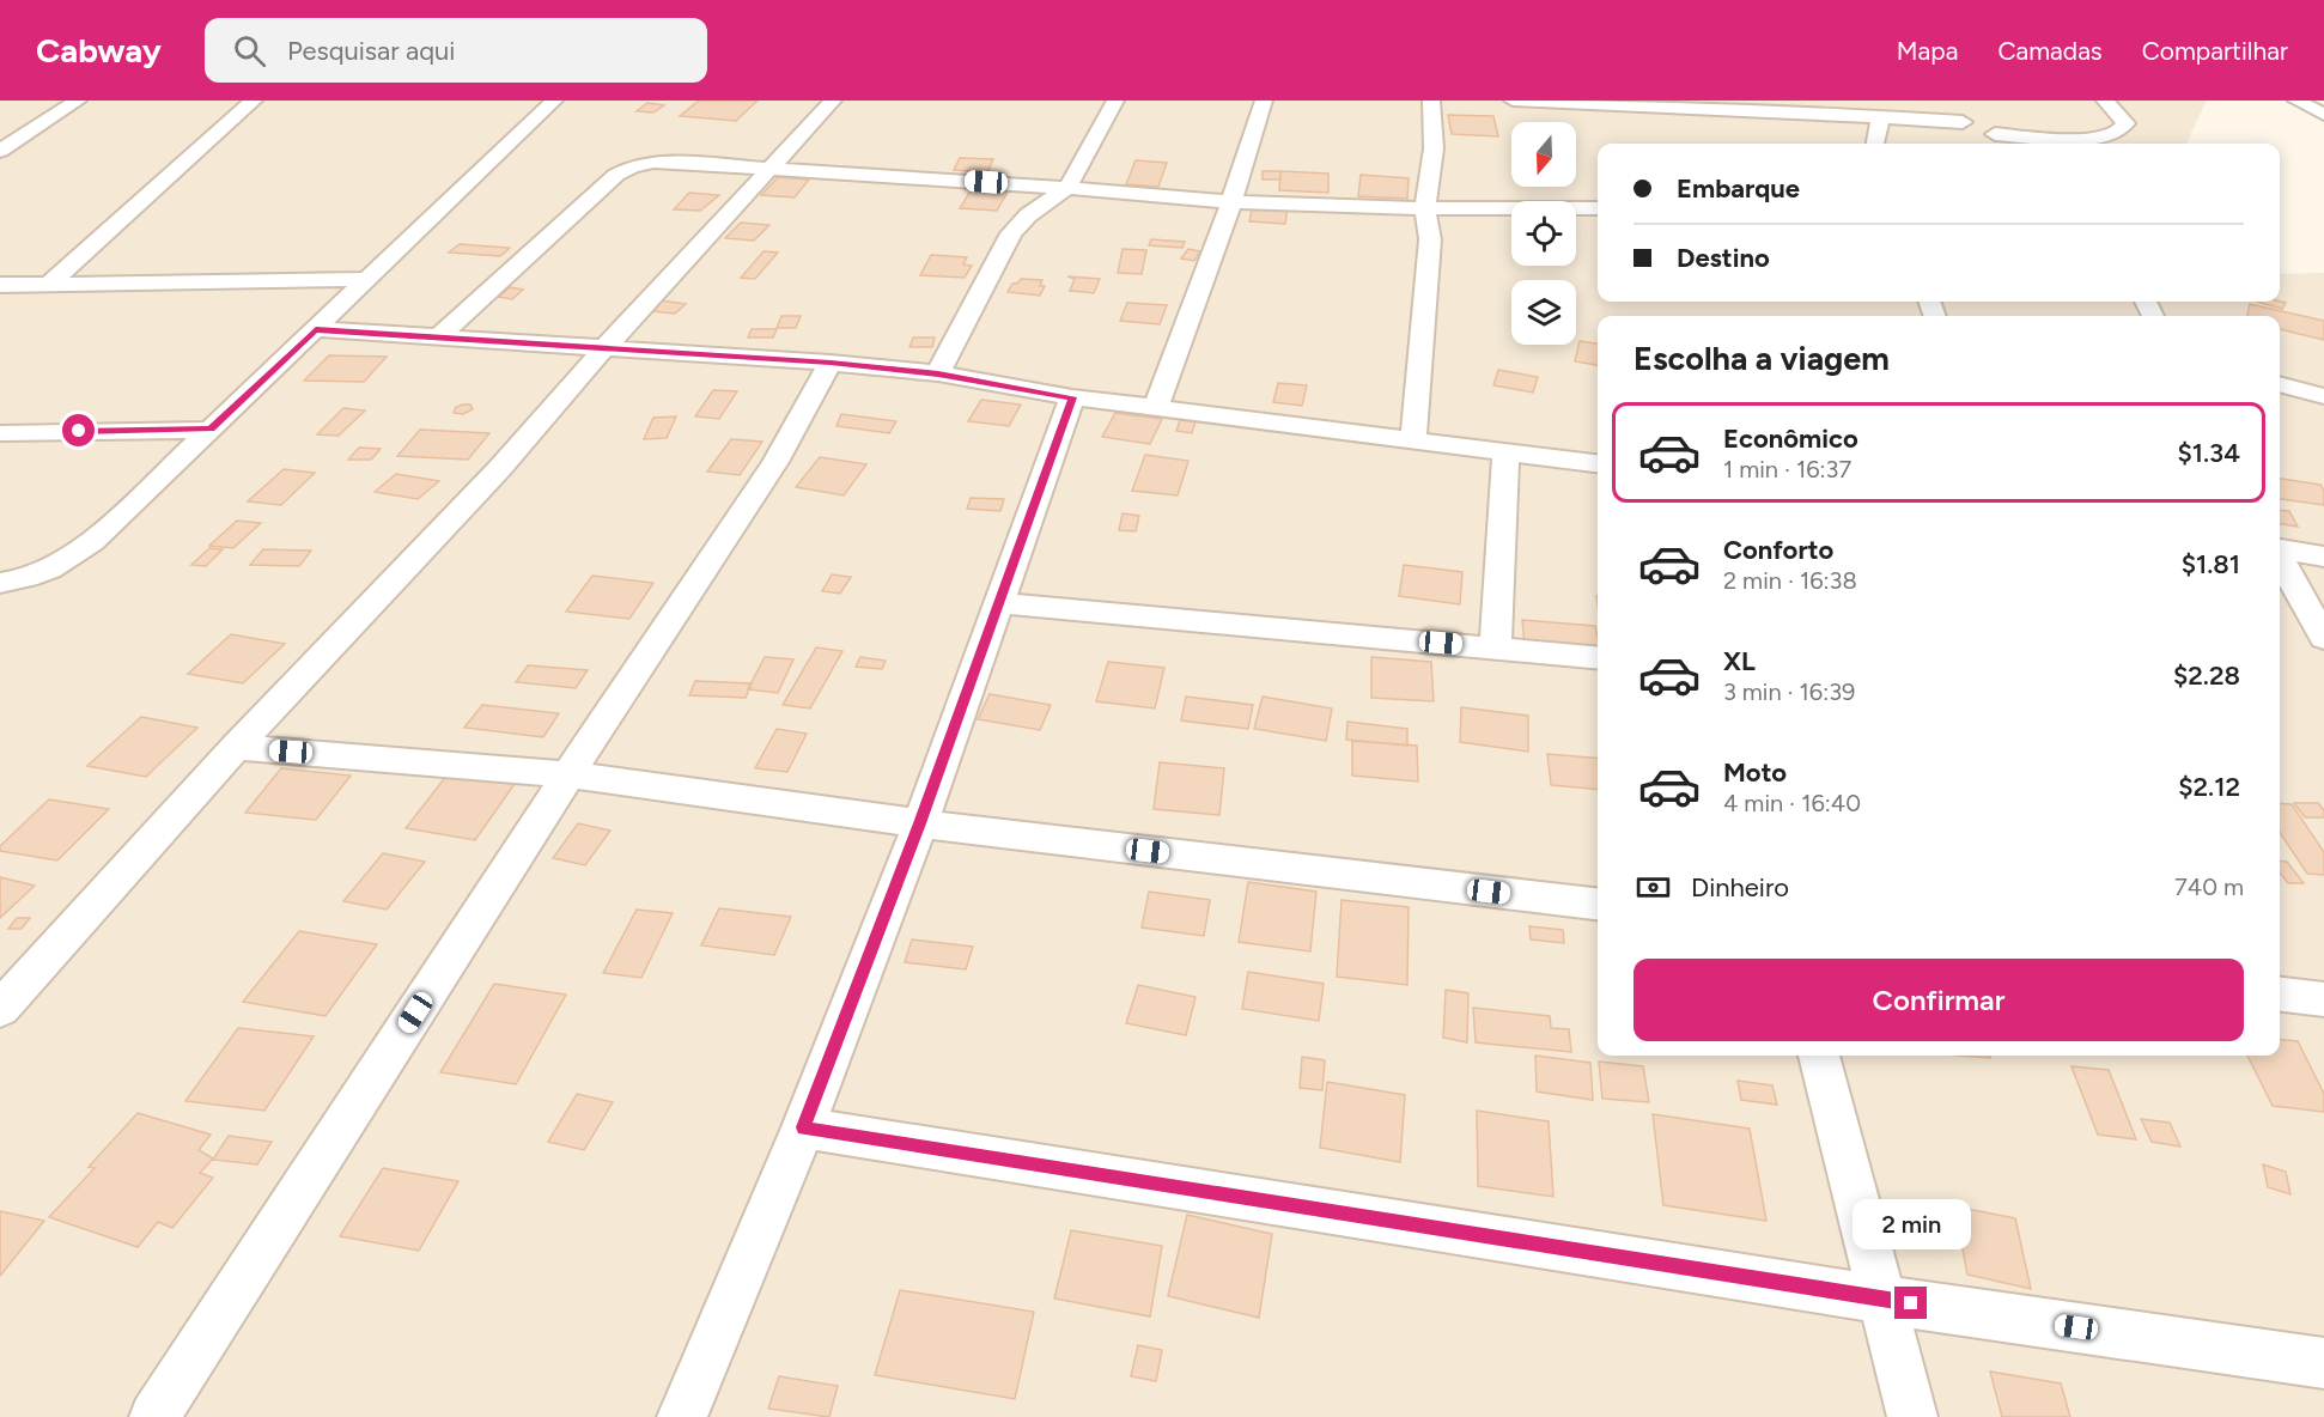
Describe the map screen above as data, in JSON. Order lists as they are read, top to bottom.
{
  "north": "bottom",
  "page": {
    "header": "Cabway",
    "search": "Pesquisar aqui",
    "nav": ["Mapa", "Camadas", "Compartilhar"],
    "banner": ["Embarque", "Destino"],
    "heading": "Escolha a viagem",
    "list": [
      {
        "name": "Econômico",
        "note": "1 min · 16:37",
        "value": "$1.34"
      },
      {
        "name": "Conforto",
        "note": "2 min · 16:38",
        "value": "$1.81"
      },
      {
        "name": "XL",
        "note": "3 min · 16:39",
        "value": "$2.28"
      },
      {
        "name": "Moto",
        "note": "4 min · 16:40",
        "value": "$2.12"
      }
    ],
    "pay": ["Dinheiro", "740 m"],
    "buttons": "Confirmar",
    "bubble": "2 min"
  }
}
